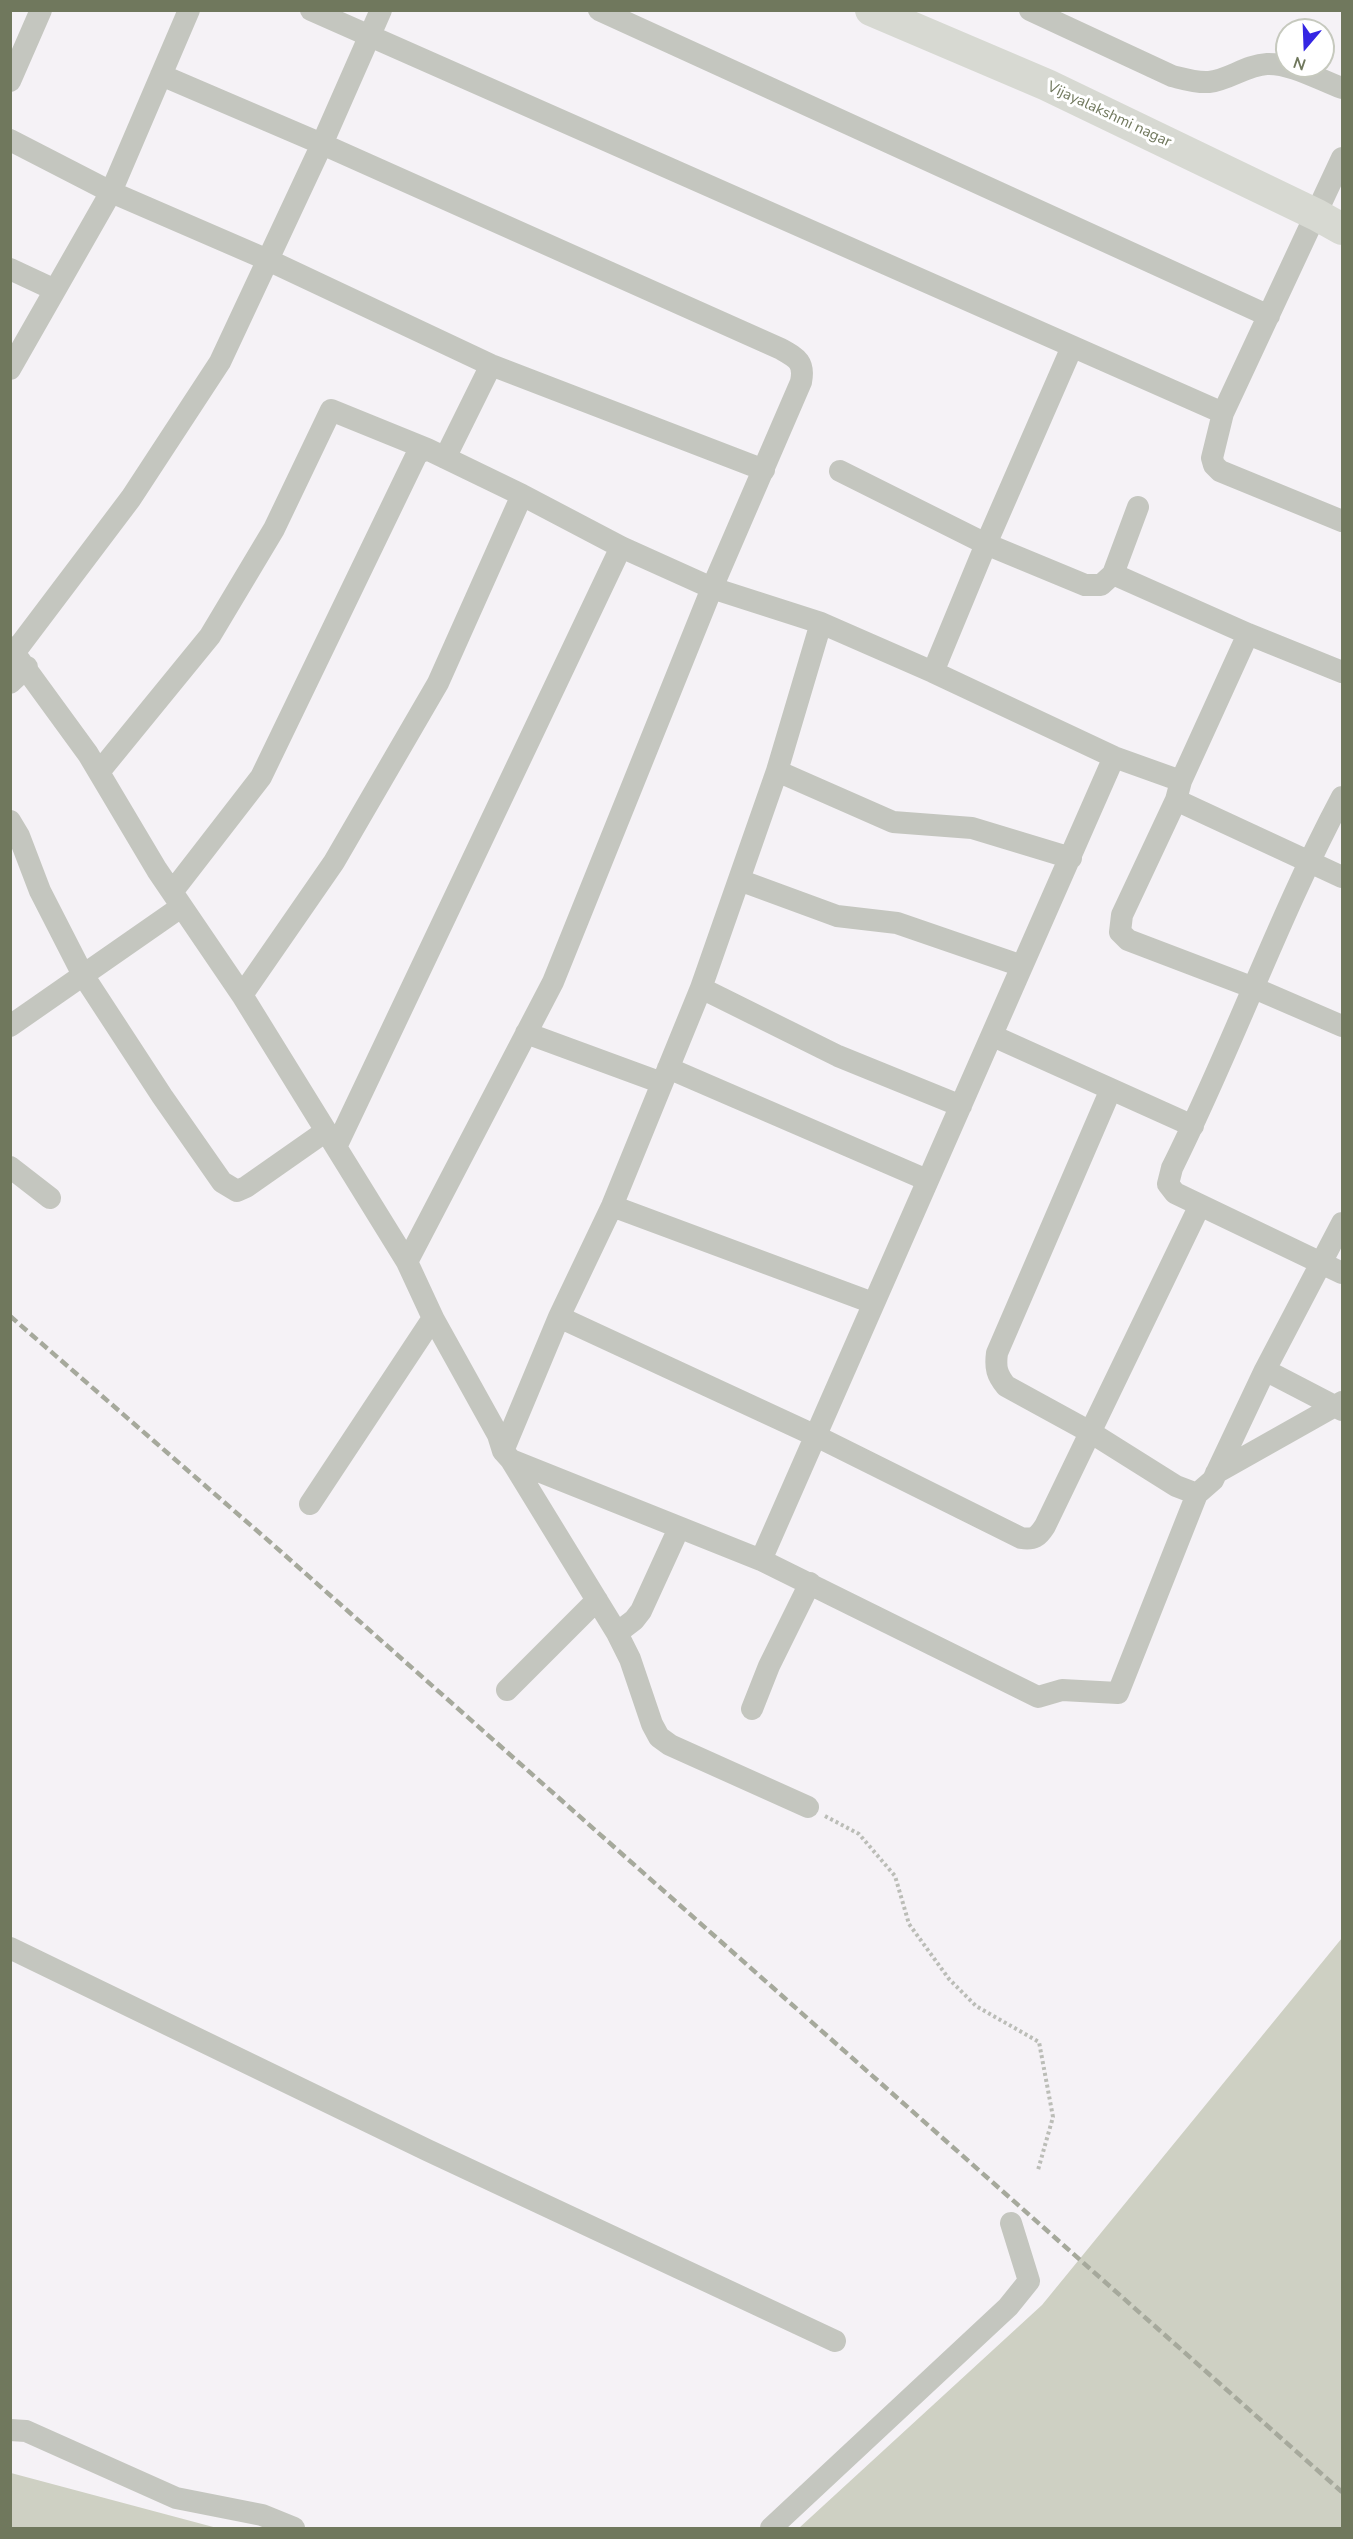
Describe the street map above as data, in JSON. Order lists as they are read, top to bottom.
{
  "streets": {
    "street": ["Vijayalakshmi nagar"]
  },
  "north": "bottom"
}
